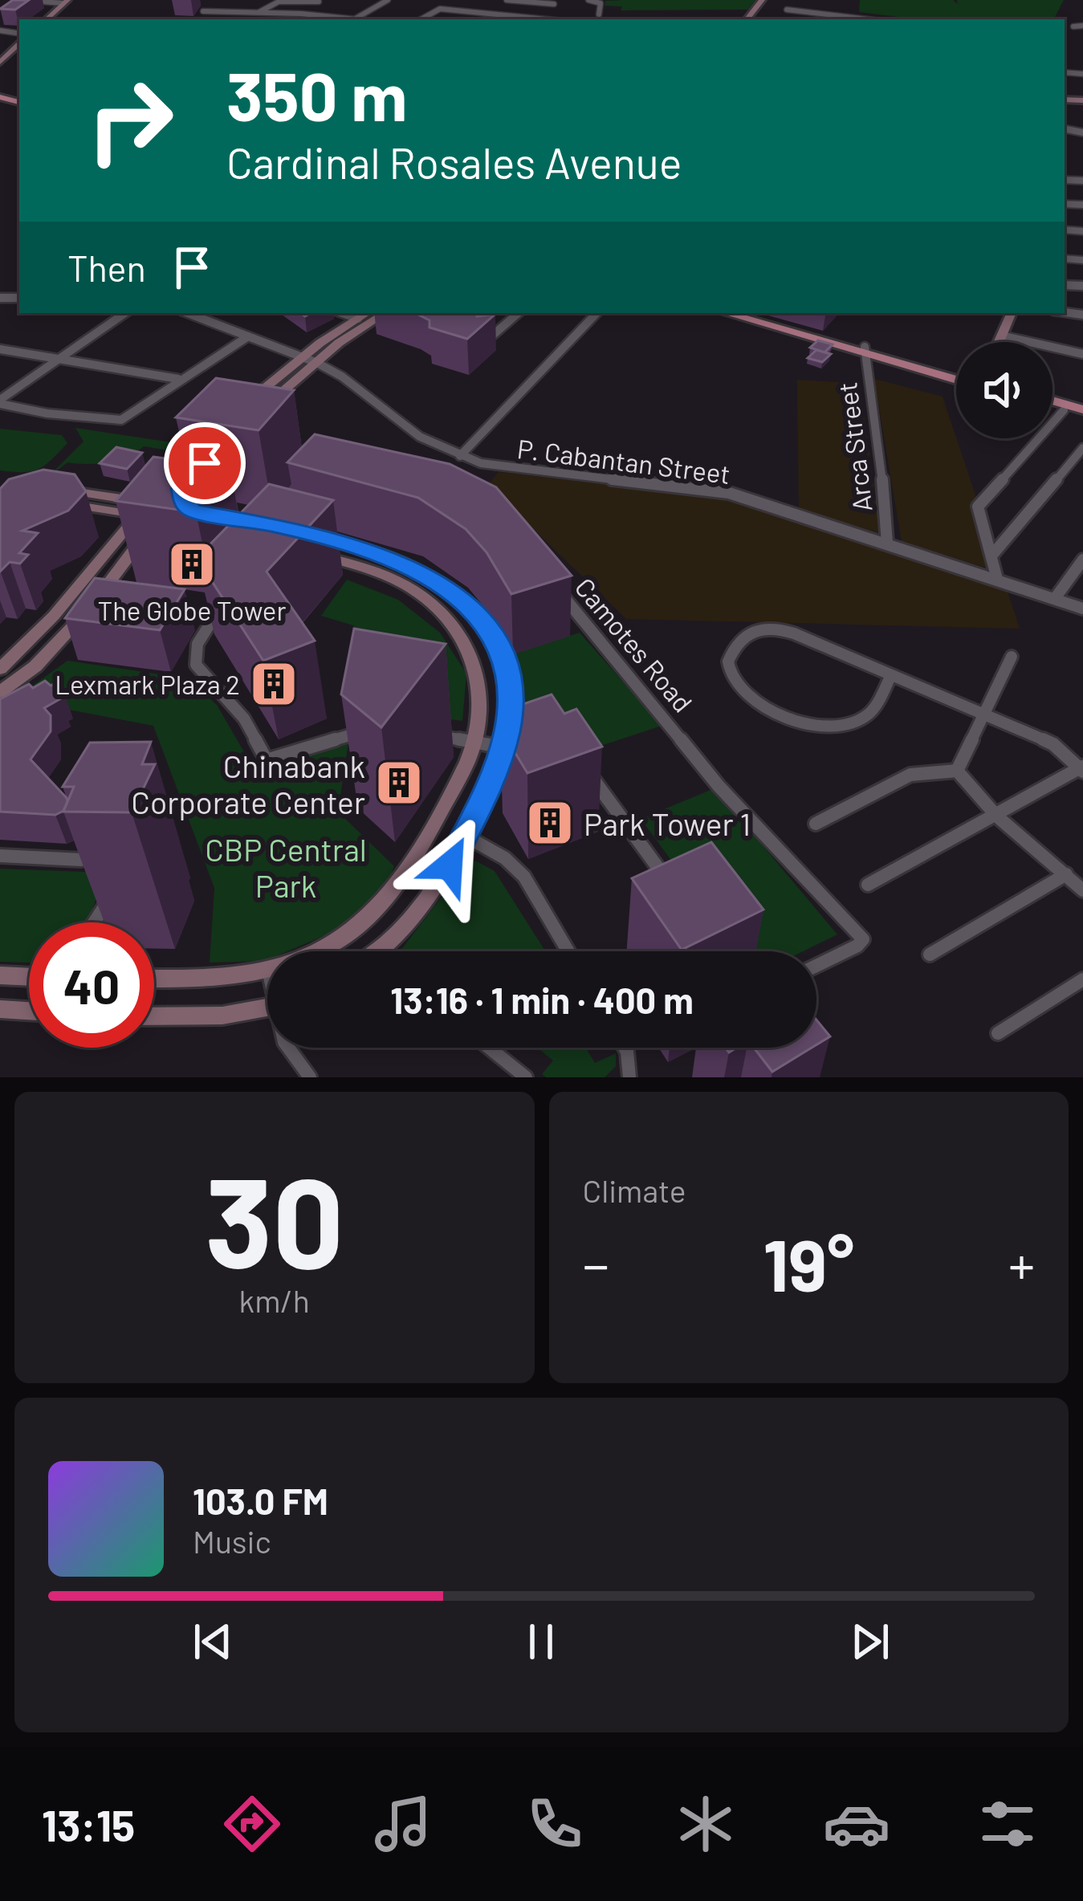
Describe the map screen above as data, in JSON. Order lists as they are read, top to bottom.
{
  "streets": {
    "street": ["Arca Street", "P. Cabantan Street", "Camotes Road"]
  },
  "crossings": [
    ["Arca Street", "P. Cabantan Street"]
  ],
  "parks": ["CBP Central Park"],
  "places": {
    "building": [
      "The Globe Tower",
      "Lexmark Plaza 2",
      "Chinabank Corporate Center",
      "Park Tower 1"
    ]
  },
  "page": {
    "turn": ["350 m", "Cardinal Rosales Avenue"],
    "then": "Then",
    "limit": "40",
    "trip": "13:16 · 1 min · 400 m",
    "tile": [
      ["30", "km/h"],
      "Climate"
    ],
    "heat": ["−", "19°", "+"],
    "song": ["103.0 FM", "Music"],
    "tabs": "13:15"
  }
}
